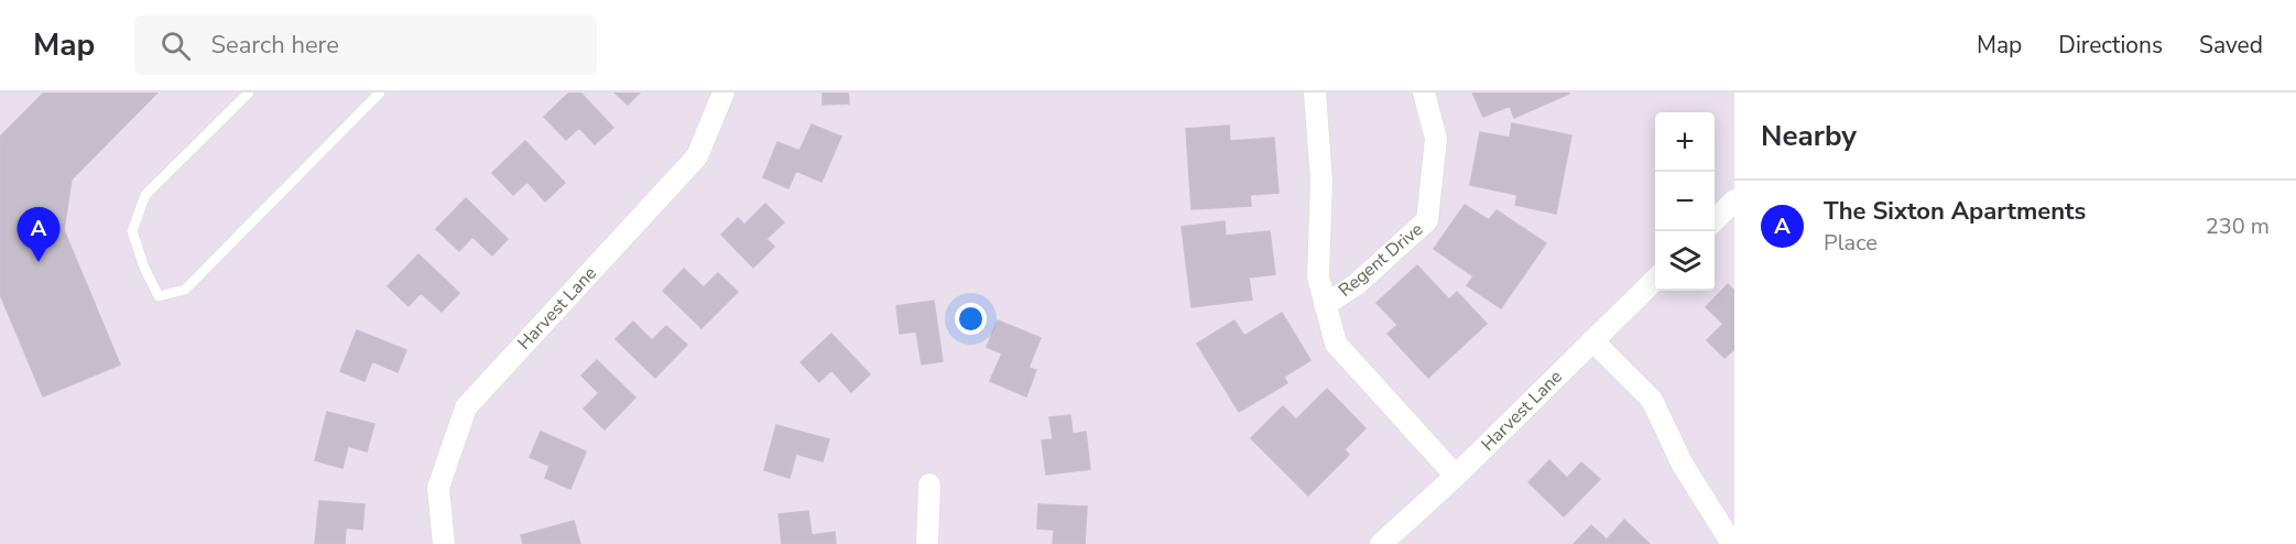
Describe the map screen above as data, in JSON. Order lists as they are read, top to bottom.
{
  "streets": {
    "street": ["Regent Drive", "Harvest Lane"]
  },
  "crossings": [
    ["Regent Drive", "Harvest Lane"]
  ],
  "page": {
    "header": "Map",
    "search": "Search here",
    "nav": ["Map", "Directions", "Saved"],
    "heading": "Nearby",
    "map_buttons": ["+", "−"],
    "list": [
      {
        "mark": "A",
        "name": "The Sixton Apartments",
        "note": "Place",
        "value": "230 m"
      }
    ],
    "pins": "A"
  }
}
